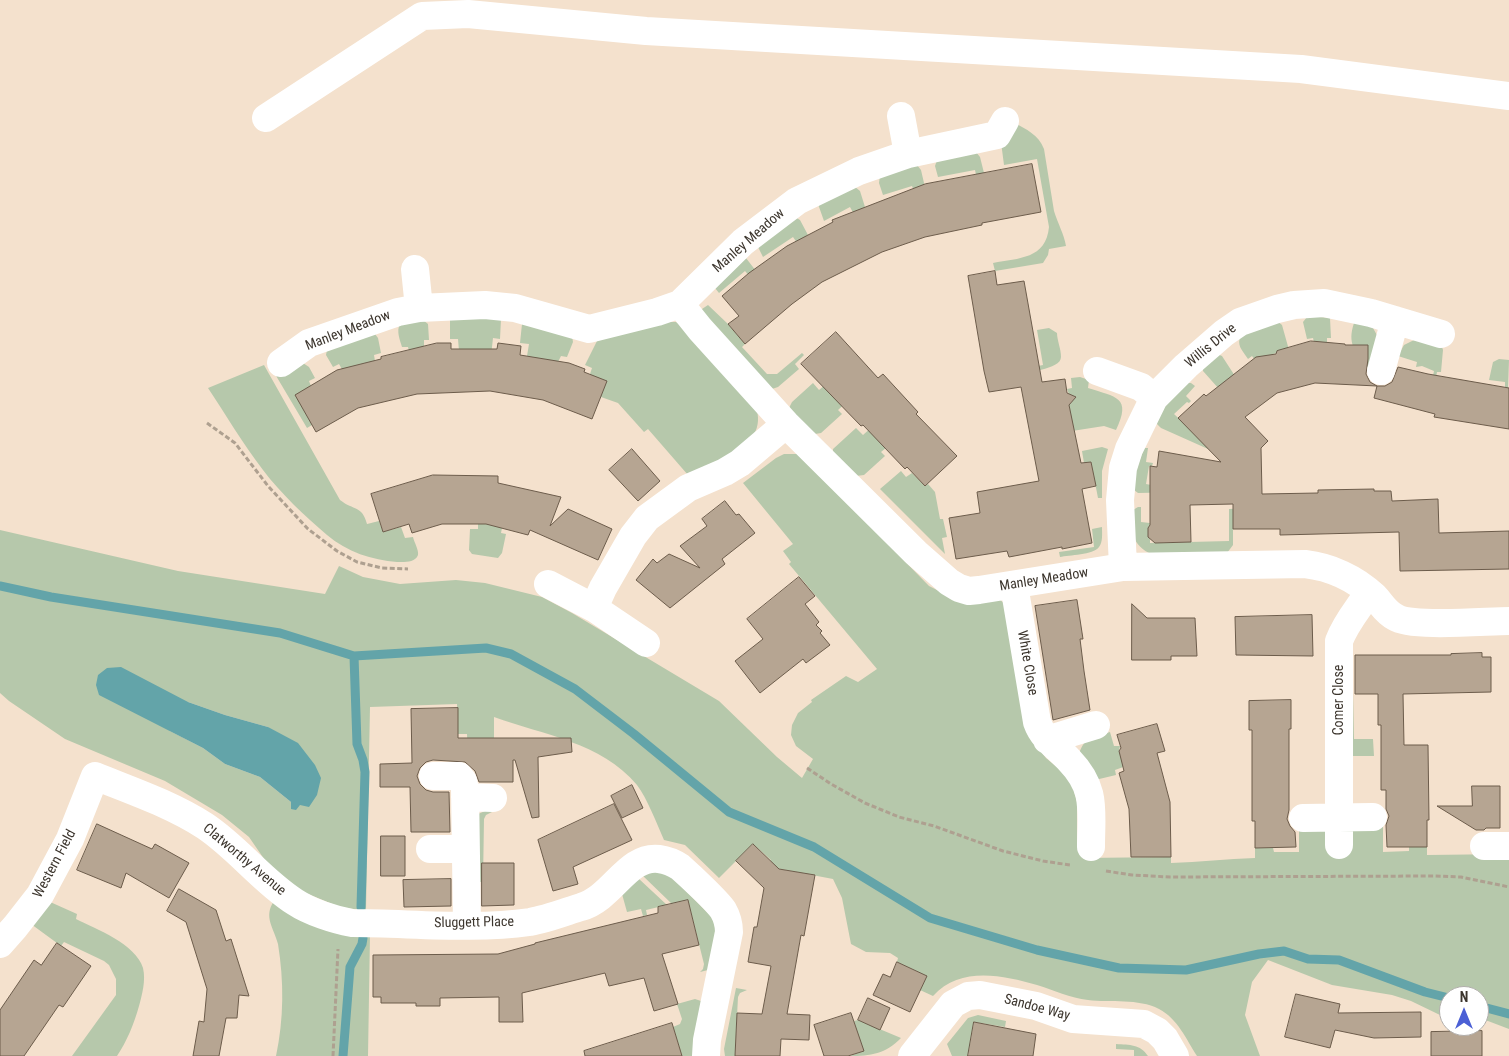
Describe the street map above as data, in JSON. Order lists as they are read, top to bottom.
{
  "streets": {
    "street": [
      "Manley Meadow",
      "Willis Drive",
      "White Close",
      "Comer Close",
      "Clatworthy Avenue",
      "Western Field",
      "Sluggett Place",
      "Sandoe Way"
    ]
  },
  "crossings": [
    ["Manley Meadow", "Willis Drive"],
    ["Manley Meadow", "White Close"],
    ["Manley Meadow", "Comer Close"],
    ["Clatworthy Avenue", "Western Field"],
    ["Clatworthy Avenue", "Sluggett Place"]
  ],
  "north": "top"
}
